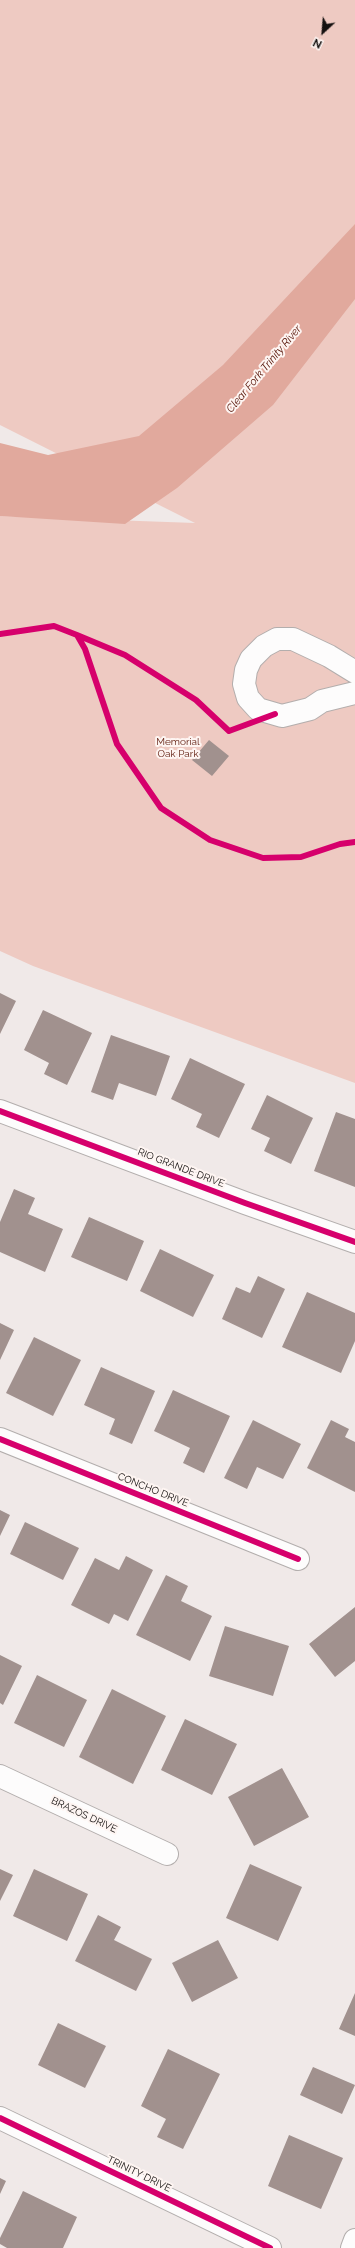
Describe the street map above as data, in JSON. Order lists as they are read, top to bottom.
{
  "streets": {
    "street": [
      "RIO GRANDE DRIVE",
      "CONCHO DRIVE",
      "BRAZOS DRIVE",
      "TRINITY DRIVE"
    ]
  },
  "water": ["Clear Fork Trinity River"],
  "parks": ["Memorial Oak Park"],
  "north": "bottom left"
}
